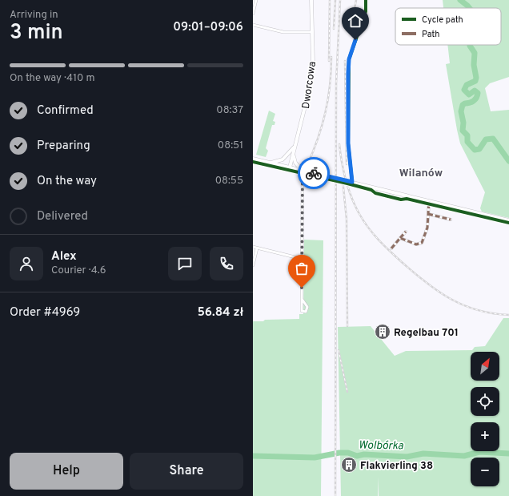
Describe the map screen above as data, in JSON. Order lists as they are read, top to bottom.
{
  "streets": {
    "street": ["Dworcowa"]
  },
  "districts": ["Wilanów"],
  "water": ["Wolbórka"],
  "places": {
    "building": ["Regelbau 701", "Flakvierling 38"]
  },
  "legend": ["Cycle path", "Path"],
  "north": "top right",
  "page": {
    "heading": ["3 min", "Arriving in", "09:01–09:06"],
    "panel": [
      "Alex",
      "Courier · 4.6",
      "Order #4969",
      "56.84 zł"
    ],
    "bar": "On the way · 410 m",
    "list": [
      ["Confirmed", "08:37"],
      ["Preparing", "08:51"],
      ["On the way", "08:55"],
      "Delivered"
    ],
    "map_buttons": ["+", "−"],
    "buttons": ["Help", "Share"]
  }
}
